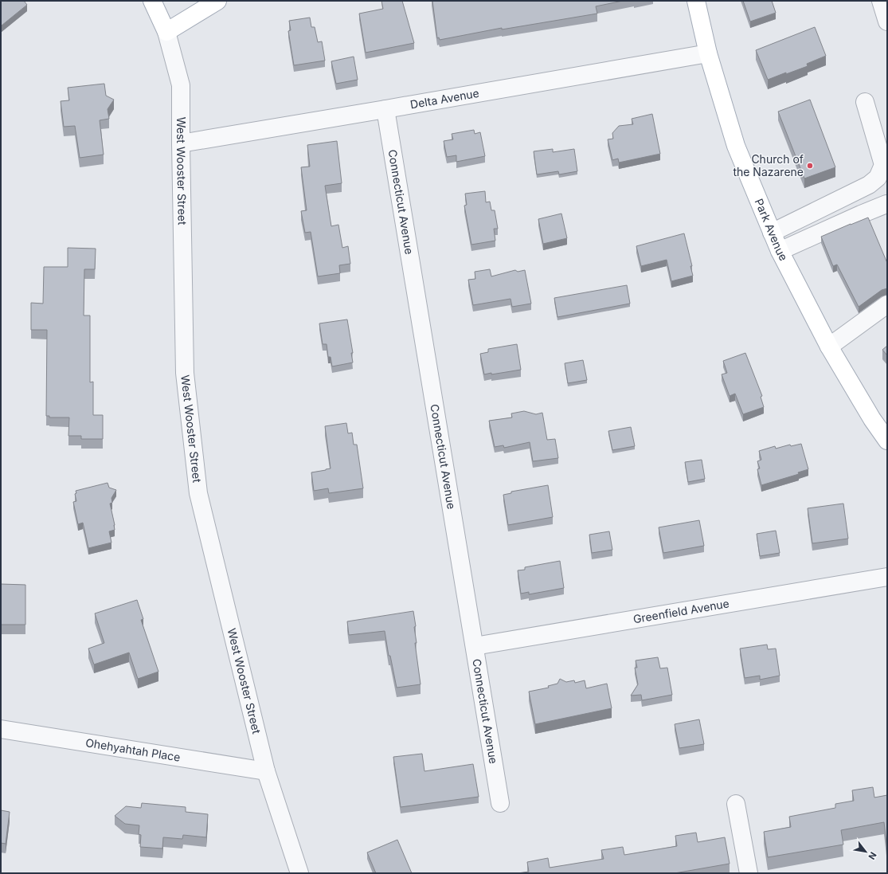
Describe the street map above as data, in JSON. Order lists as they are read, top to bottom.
{
  "streets": {
    "main road": ["Park Avenue"],
    "street": [
      "Delta Avenue",
      "West Wooster Street",
      "Connecticut Avenue",
      "Greenfield Avenue",
      "Ohehyahtah Place"
    ]
  },
  "crossings": [
    ["Delta Avenue", "West Wooster Street"],
    ["Delta Avenue", "Connecticut Avenue"],
    ["Delta Avenue", "Park Avenue"],
    ["West Wooster Street", "Ohehyahtah Place"],
    ["Connecticut Avenue", "Greenfield Avenue"]
  ],
  "places": ["Church of the Nazarene"],
  "north": "bottom right"
}
